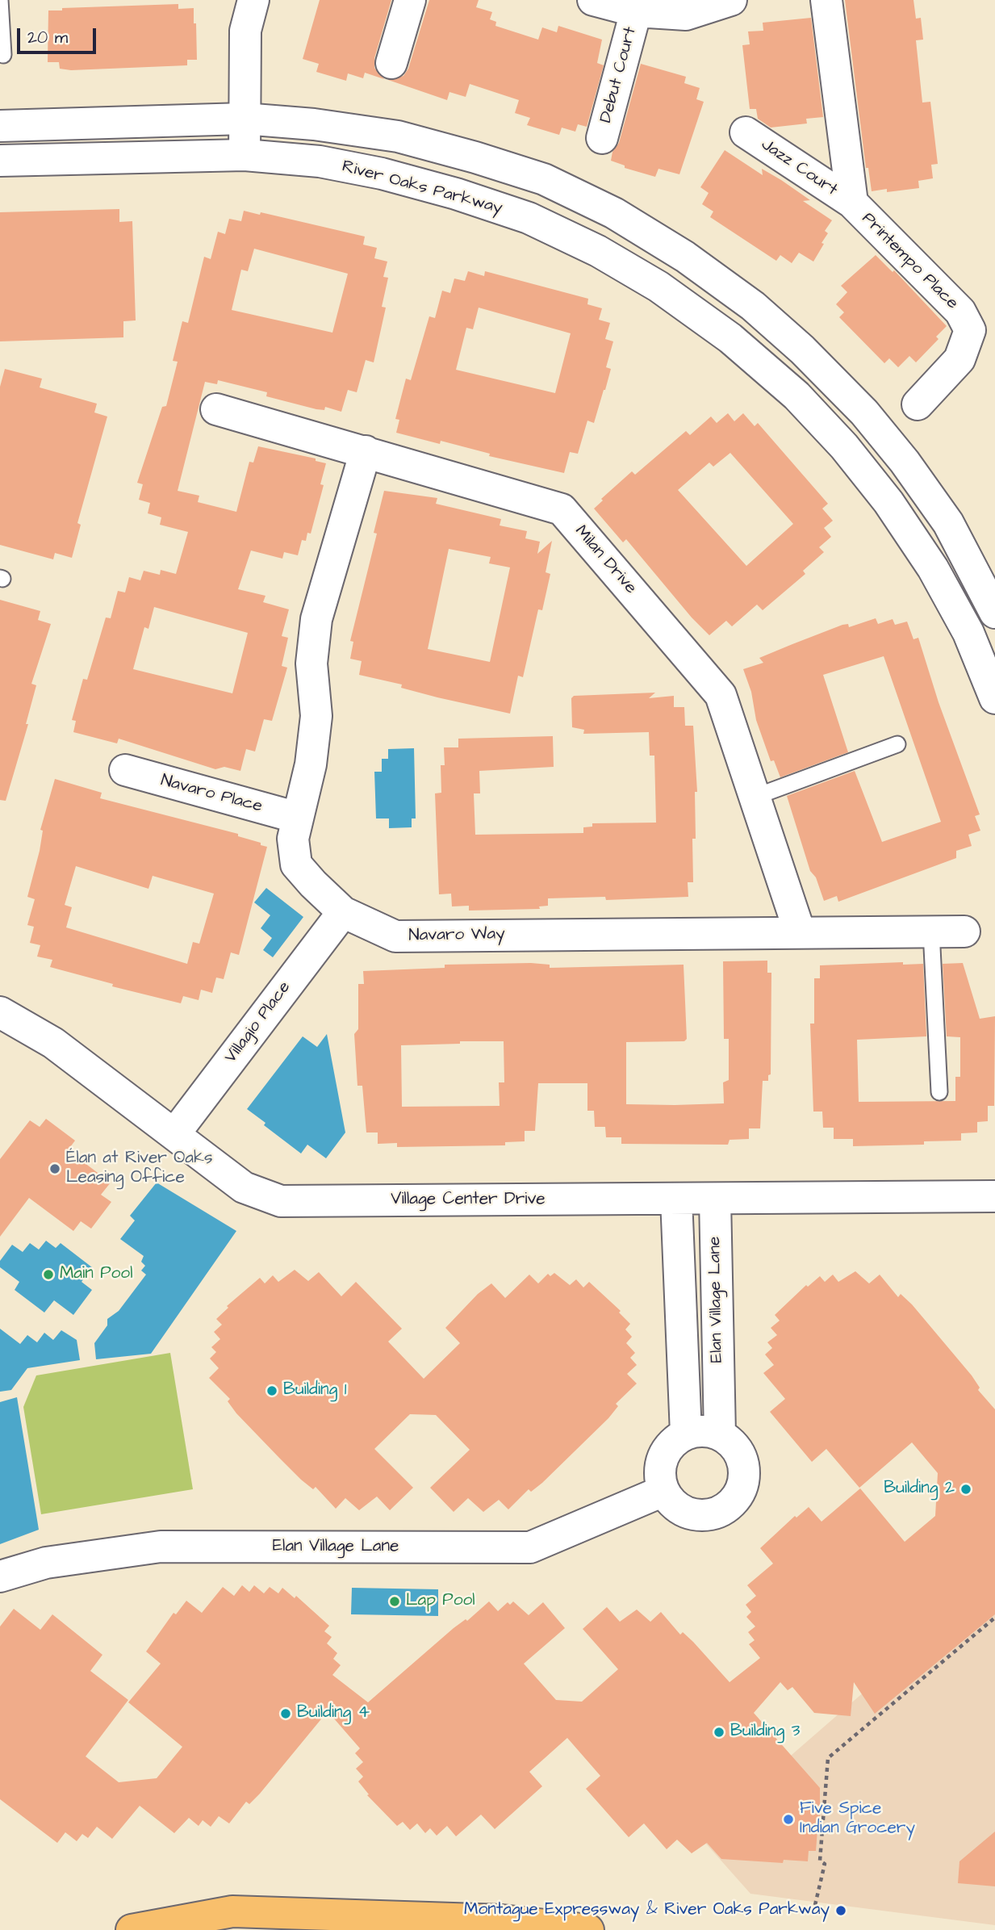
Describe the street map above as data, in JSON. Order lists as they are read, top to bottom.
{
  "streets": {
    "street": [
      "Debut Court",
      "Jazz Court",
      "River Oaks Parkway",
      "Printempo Place",
      "Milan Drive",
      "Navaro Place",
      "Navaro Way",
      "Villagio Place",
      "Village Center Drive",
      "Elan Village Lane"
    ]
  },
  "crossings": [
    ["Jazz Court", "Printempo Place"],
    ["Milan Drive", "Navaro Way"],
    ["Navaro Place", "Navaro Way"],
    ["Navaro Way", "Villagio Place"],
    ["Villagio Place", "Village Center Drive"],
    ["Village Center Drive", "Elan Village Lane"]
  ],
  "places": [
    "Élan at River Oaks Leasing Office",
    "Main Pool",
    "Building 1",
    "Building 2",
    "Lap Pool",
    "Building 4",
    "Building 3",
    "Five Spice Indian Grocery",
    "Montague Expressway & River Oaks Parkway"
  ],
  "scale_bar": "20 m"
}
